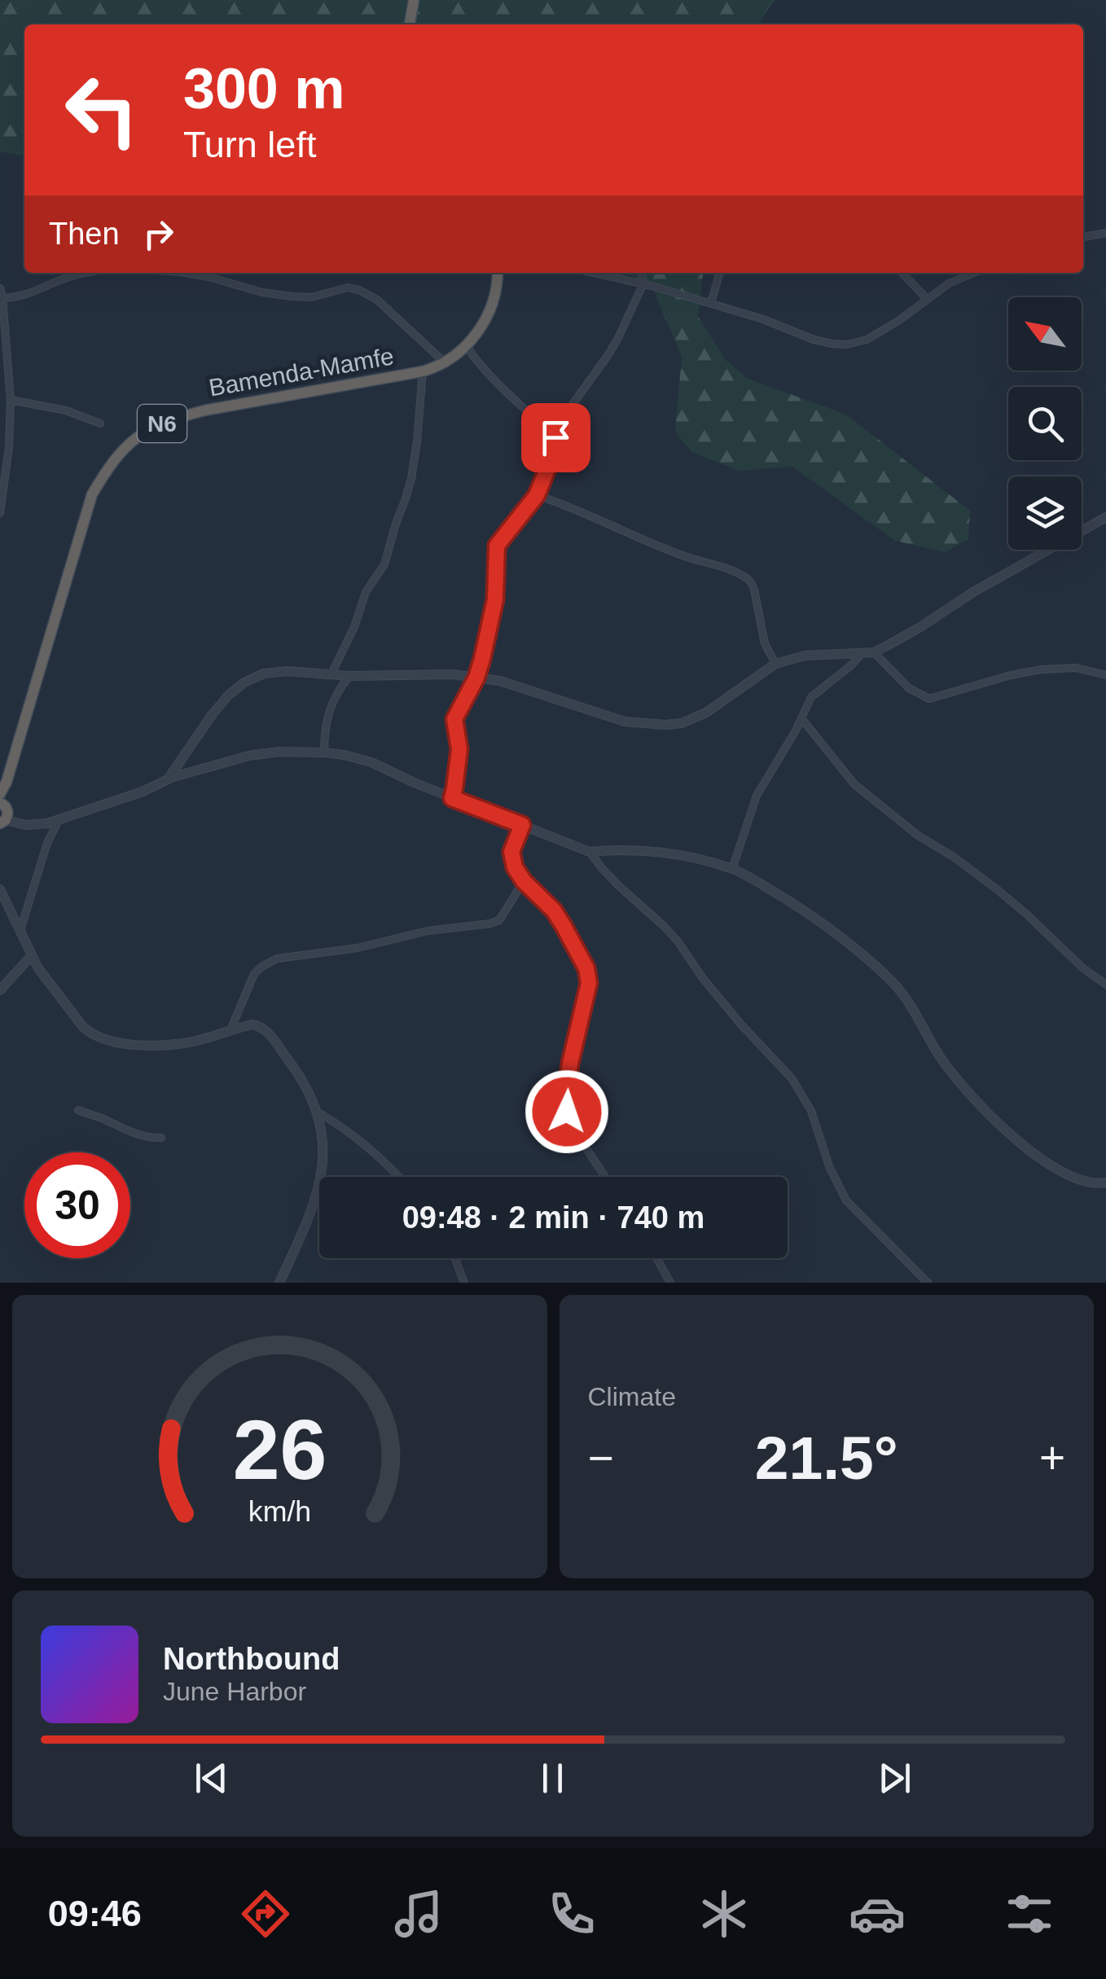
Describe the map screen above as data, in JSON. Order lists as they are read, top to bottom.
{
  "streets": {
    "highway": ["Bamenda-Mamfe", "N6"]
  },
  "north": "top left",
  "page": {
    "turn": ["300 m", "Turn left"],
    "then": "Then",
    "limit": "30",
    "trip": "09:48 · 2 min · 740 m",
    "tile": "Climate",
    "heat": ["−", "21.5°", "+"],
    "song": ["Northbound", "June Harbor"],
    "tabs": "09:46",
    "gauge": ["26", "km/h"]
  }
}
